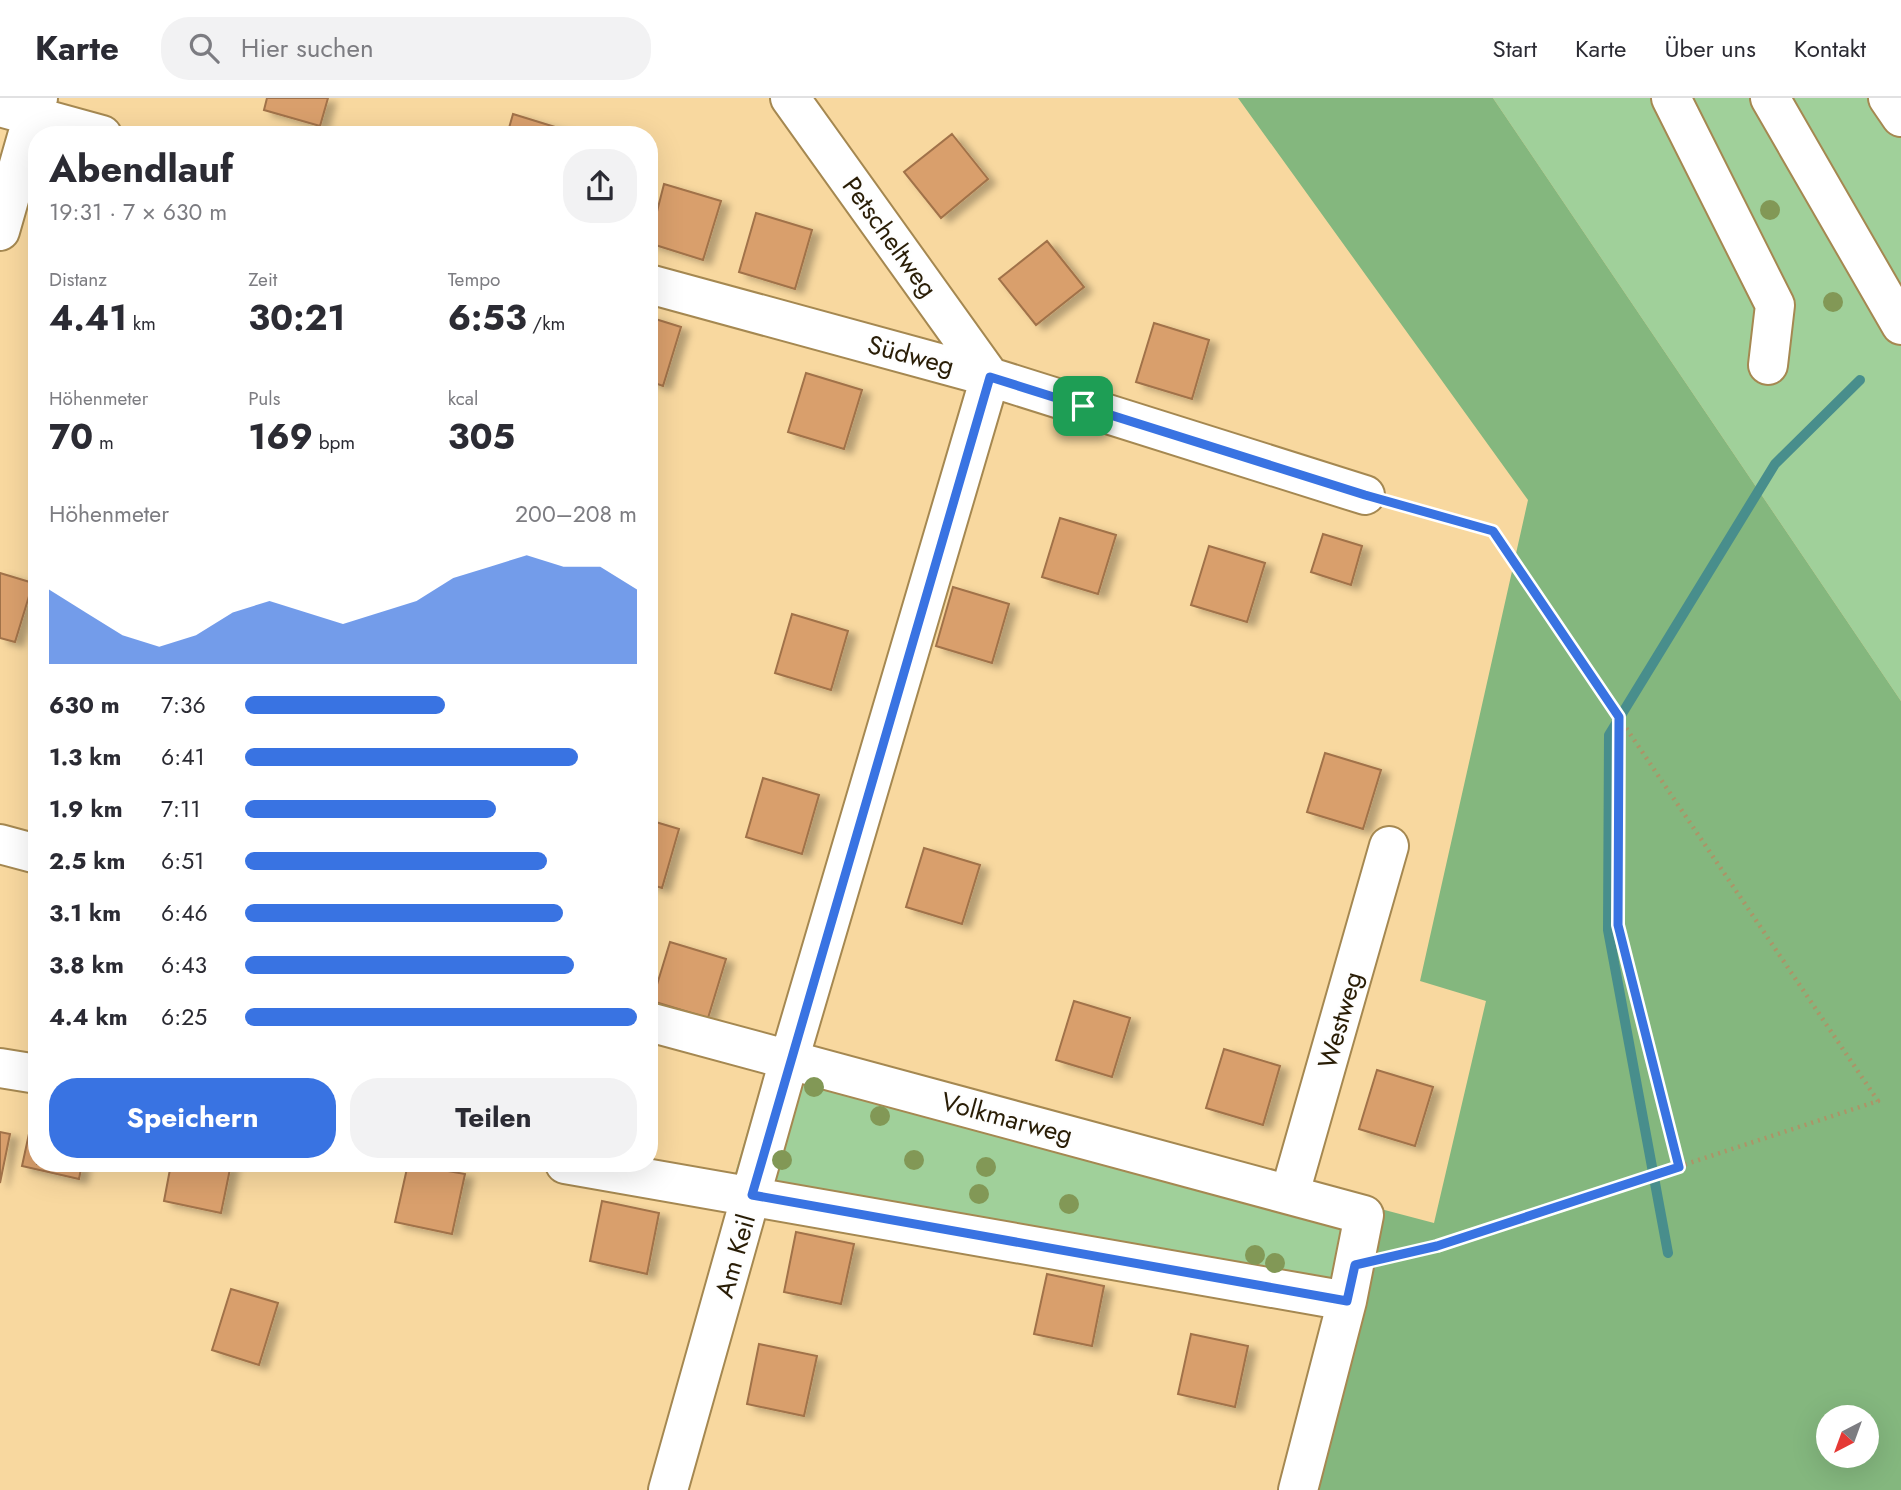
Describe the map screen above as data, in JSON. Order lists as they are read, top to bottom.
{
  "streets": {
    "street": [
      "Petscheltweg",
      "Südweg",
      "Westweg",
      "Volkmarweg",
      "Am Keil"
    ]
  },
  "crossings": [
    ["Petscheltweg", "Südweg"],
    ["Petscheltweg", "Am Keil"],
    ["Südweg", "Am Keil"],
    ["Westweg", "Volkmarweg"],
    ["Volkmarweg", "Am Keil"]
  ],
  "north": "bottom left",
  "page": {
    "header": "Karte",
    "search": "Hier suchen",
    "nav": [
      "Start",
      "Karte",
      "Über uns",
      "Kontakt"
    ],
    "heading": ["Abendlauf", "19:31 · 7 × 630 m"],
    "stats": [
      ["Distanz", "4.41 km"],
      ["Zeit", "30:21"],
      ["Tempo", "6:53 /km"],
      ["Höhenmeter", "70 m"],
      ["Puls", "169 bpm"],
      ["kcal", "305"]
    ],
    "chart": ["Höhenmeter", "200–208 m"],
    "list": [
      {
        "name": "630 m",
        "note": "7:36"
      },
      {
        "name": "1.3 km",
        "note": "6:41"
      },
      {
        "name": "1.9 km",
        "note": "7:11"
      },
      {
        "name": "2.5 km",
        "note": "6:51"
      },
      {
        "name": "3.1 km",
        "note": "6:46"
      },
      {
        "name": "3.8 km",
        "note": "6:43"
      },
      {
        "name": "4.4 km",
        "note": "6:25"
      }
    ],
    "buttons": ["Speichern", "Teilen"]
  }
}
